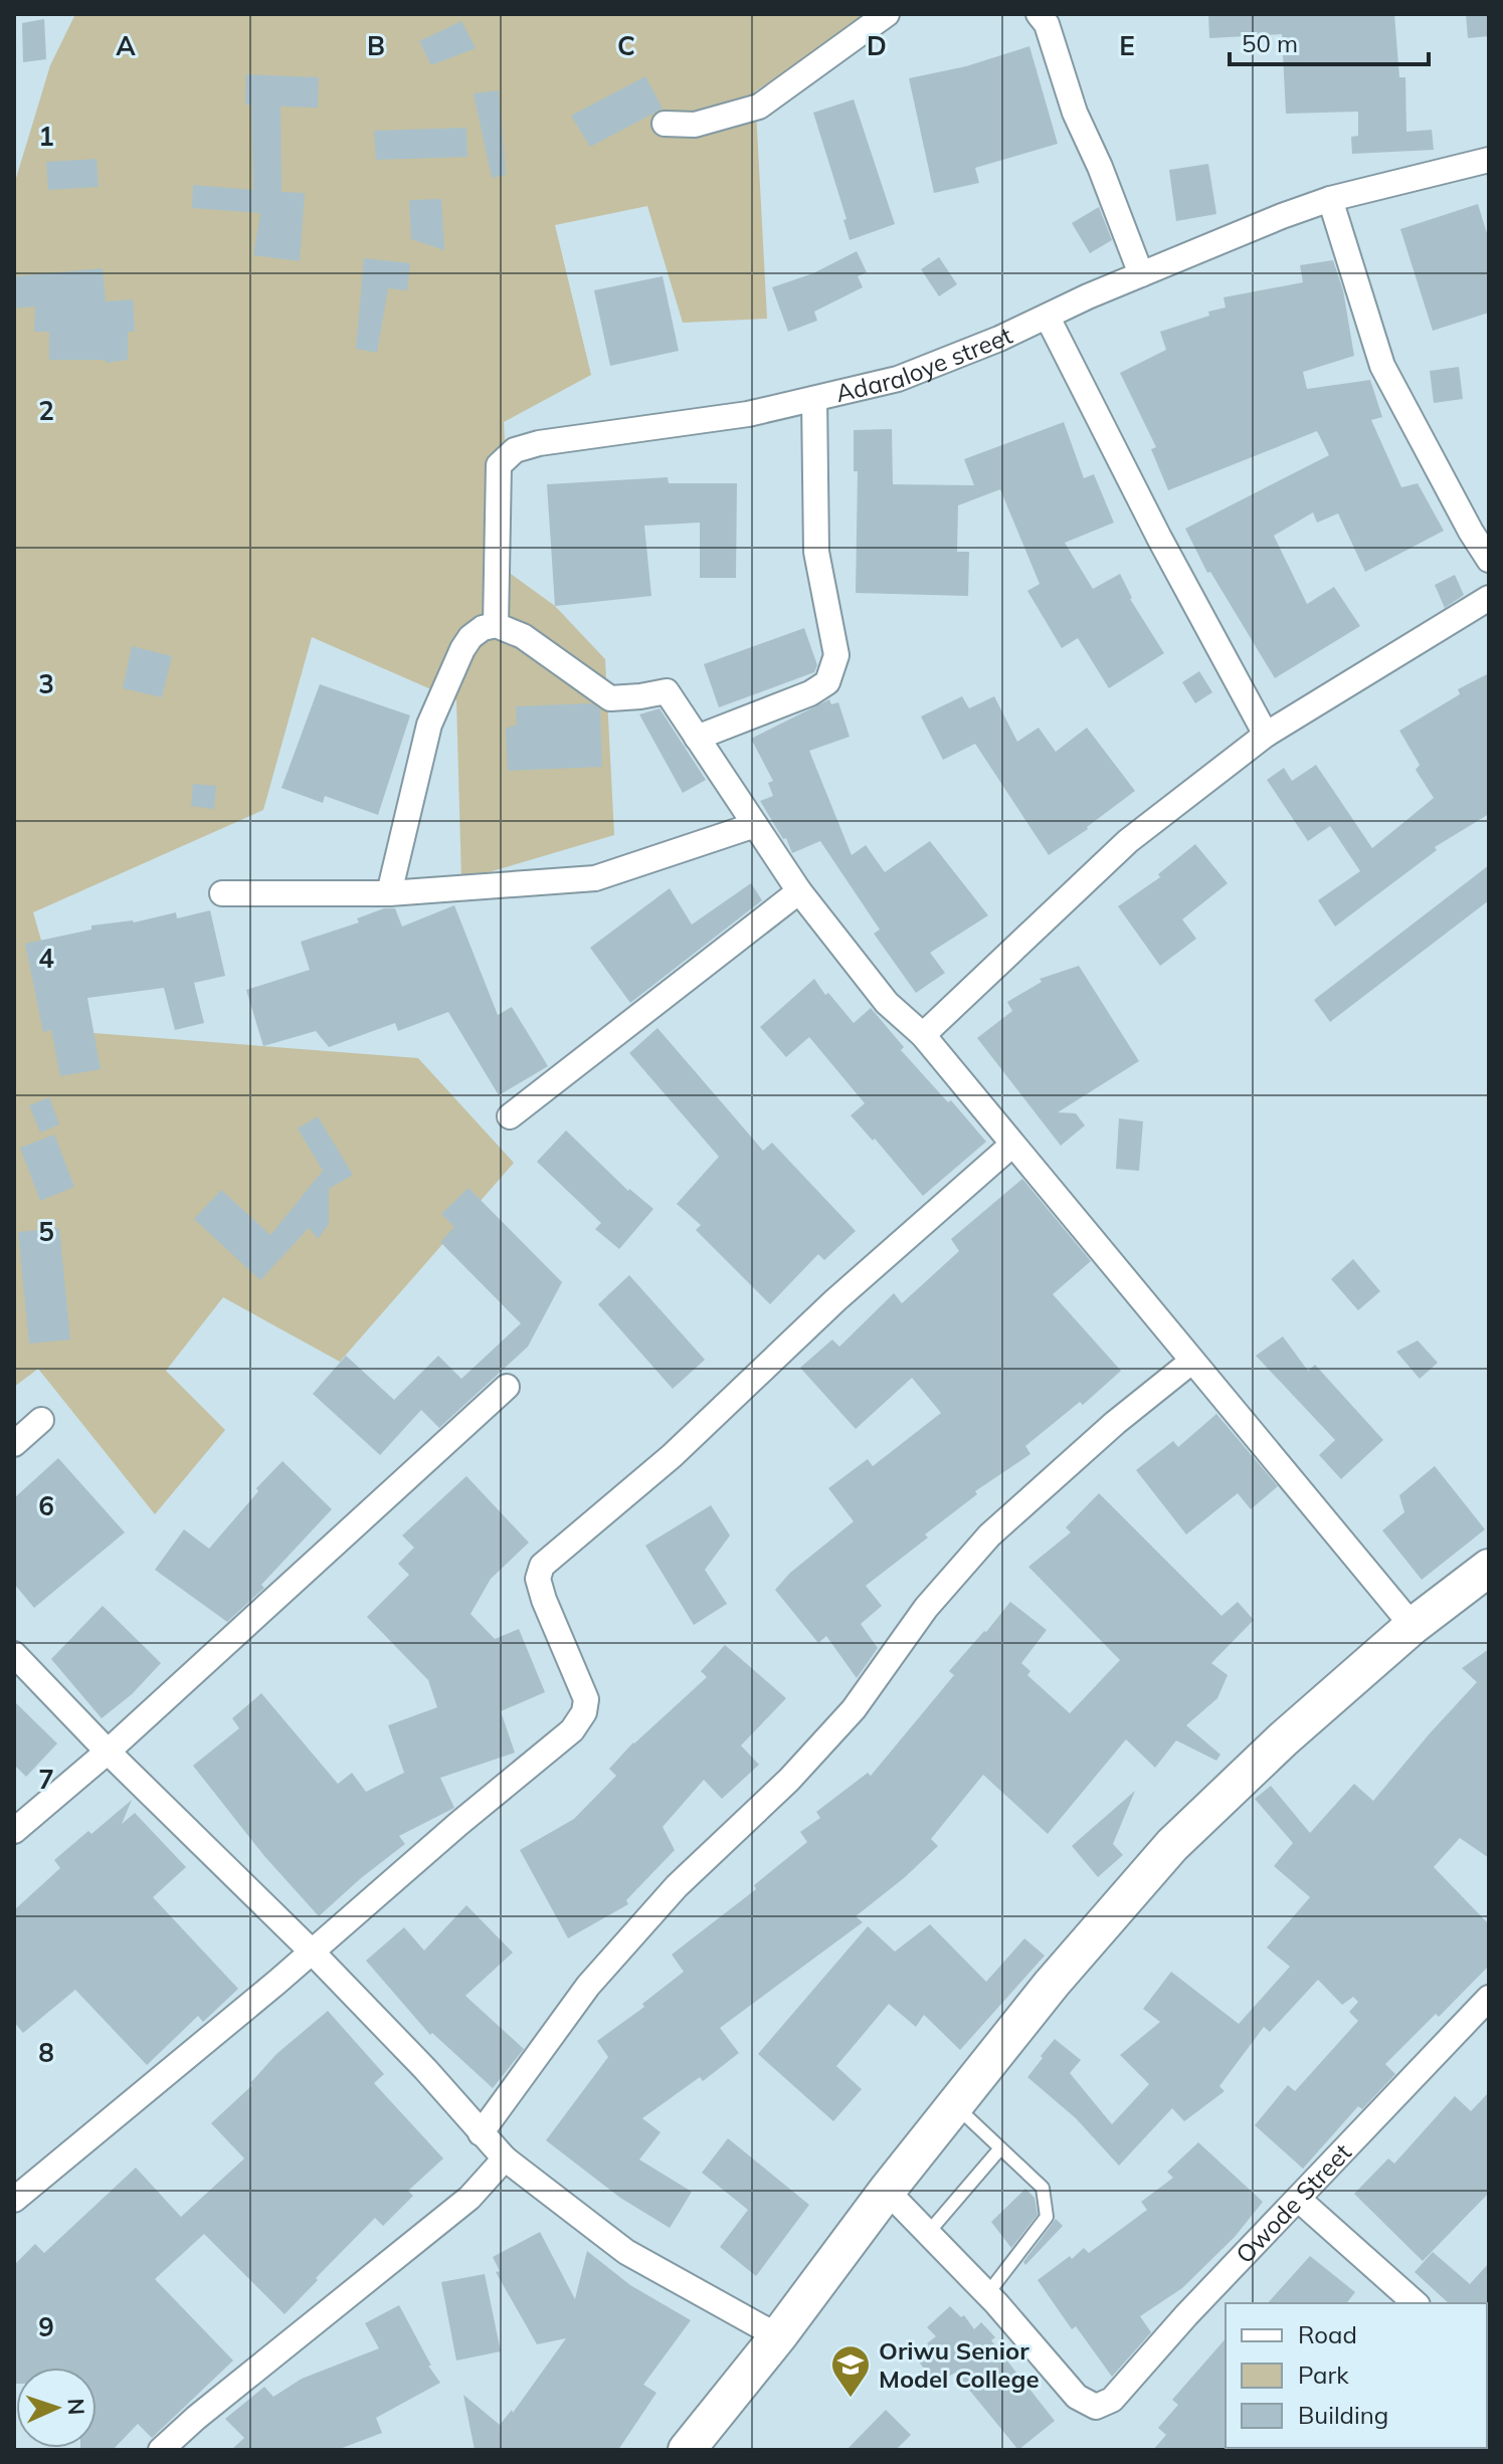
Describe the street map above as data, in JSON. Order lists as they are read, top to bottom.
{
  "streets": {
    "street": ["Adaraloye street", "Owode Street"]
  },
  "places": {
    "school or university": ["Oriwu Senior Model College"]
  },
  "legend": ["Road", "Park", "Building"],
  "scale_bar": "50 m",
  "north": "right",
  "grid": {
    "columns": [
      "A",
      "B",
      "C",
      "D",
      "E"
    ],
    "rows": [
      "1",
      "2",
      "3",
      "4",
      "5",
      "6",
      "7",
      "8",
      "9"
    ]
  }
}
